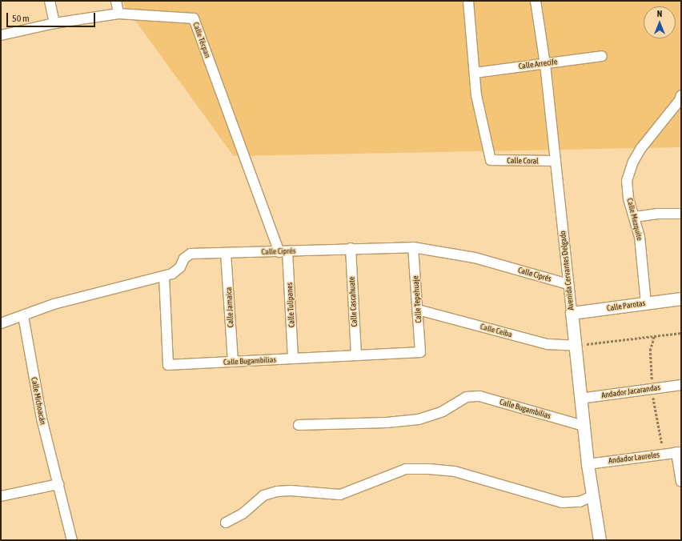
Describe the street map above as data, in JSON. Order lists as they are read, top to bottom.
{
  "streets": {
    "street": [
      "Calle Técpan",
      "Calle Arrecife",
      "Calle Coral",
      "Calle Mezquite",
      "Calle Ciprés",
      "Avenida Cervantes Delgado",
      "Calle Tepehuaje",
      "Calle Cascahuate",
      "Calle Tulipanes",
      "Calle Parotas",
      "Calle Jamaica",
      "Calle Ceiba",
      "Calle Bugambilias",
      "Andador Jacarandas",
      "Calle Michoacán",
      "Andador Laureles"
    ]
  },
  "crossings": [
    ["Calle Técpan", "Calle Tulipanes"],
    ["Calle Arrecife", "Calle Coral"],
    ["Calle Arrecife", "Avenida Cervantes Delgado"],
    ["Calle Coral", "Avenida Cervantes Delgado"],
    ["Calle Mezquite", "Calle Parotas"],
    ["Calle Ciprés", "Avenida Cervantes Delgado"],
    ["Calle Ciprés", "Calle Tepehuaje"],
    ["Calle Ciprés", "Calle Cascahuate"],
    ["Calle Ciprés", "Calle Tulipanes"],
    ["Calle Ciprés", "Calle Jamaica"],
    ["Calle Ciprés", "Calle Bugambilias"],
    ["Calle Ciprés", "Calle Michoacán"],
    ["Avenida Cervantes Delgado", "Calle Parotas"],
    ["Avenida Cervantes Delgado", "Calle Ceiba"],
    ["Avenida Cervantes Delgado", "Calle Bugambilias"],
    ["Avenida Cervantes Delgado", "Andador Jacarandas"],
    ["Avenida Cervantes Delgado", "Andador Laureles"],
    ["Calle Tepehuaje", "Calle Ceiba"],
    ["Calle Tepehuaje", "Calle Bugambilias"],
    ["Calle Cascahuate", "Calle Bugambilias"],
    ["Calle Tulipanes", "Calle Bugambilias"],
    ["Calle Jamaica", "Calle Bugambilias"]
  ],
  "scale_bar": "50 m",
  "north": "top"
}
